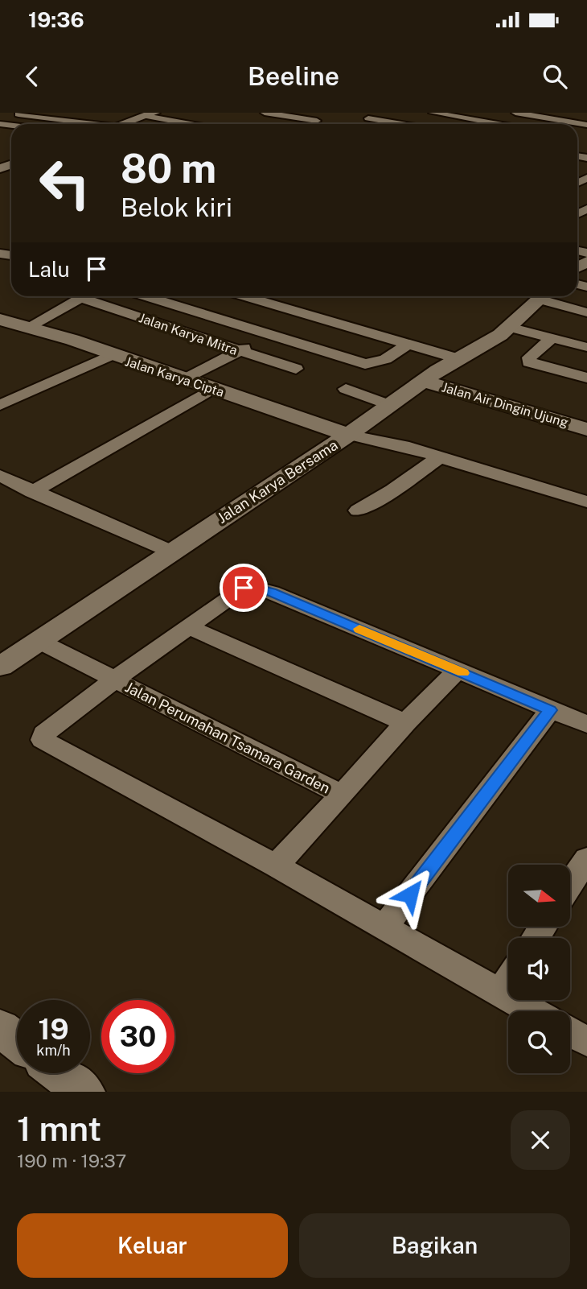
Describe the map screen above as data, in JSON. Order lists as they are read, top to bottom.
{
  "streets": {
    "street": [
      "Jalan Karya Mitra",
      "Jalan Karya Cipta",
      "Jalan Air Dingin Ujung",
      "Jalan Karya Bersama",
      "Jalan Perumahan Tsamara Garden"
    ]
  },
  "crossings": [
    ["Jalan Karya Cipta", "Jalan Karya Bersama"],
    ["Jalan Air Dingin Ujung", "Jalan Karya Bersama"],
    ["Jalan Karya Bersama", "Jalan Perumahan Tsamara Garden"]
  ],
  "north": "right",
  "page": {
    "status": "19:36",
    "header": "Beeline",
    "turn": ["80 m", "Belok kiri"],
    "then": "Lalu",
    "speed": "19 km/h",
    "limit": "30",
    "heading": ["1 mnt", "190 m · 19:37"],
    "buttons": ["Keluar", "Bagikan"]
  }
}
